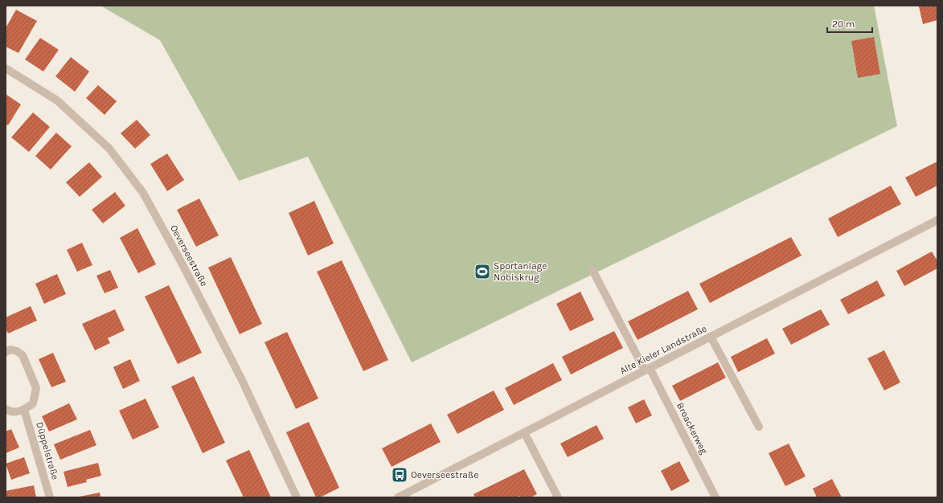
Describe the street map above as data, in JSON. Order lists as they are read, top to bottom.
{
  "streets": {
    "street": [
      "Oeverseestraße",
      "Alte Kieler Landstraße",
      "Broackerweg",
      "Düppelstraße"
    ]
  },
  "crossings": [
    ["Alte Kieler Landstraße", "Broackerweg"]
  ],
  "places": {
    "sports": ["Sportanlage Nobiskrug"],
    "bus stop": ["Oeverseestraße"]
  },
  "scale_bar": "20 m"
}
